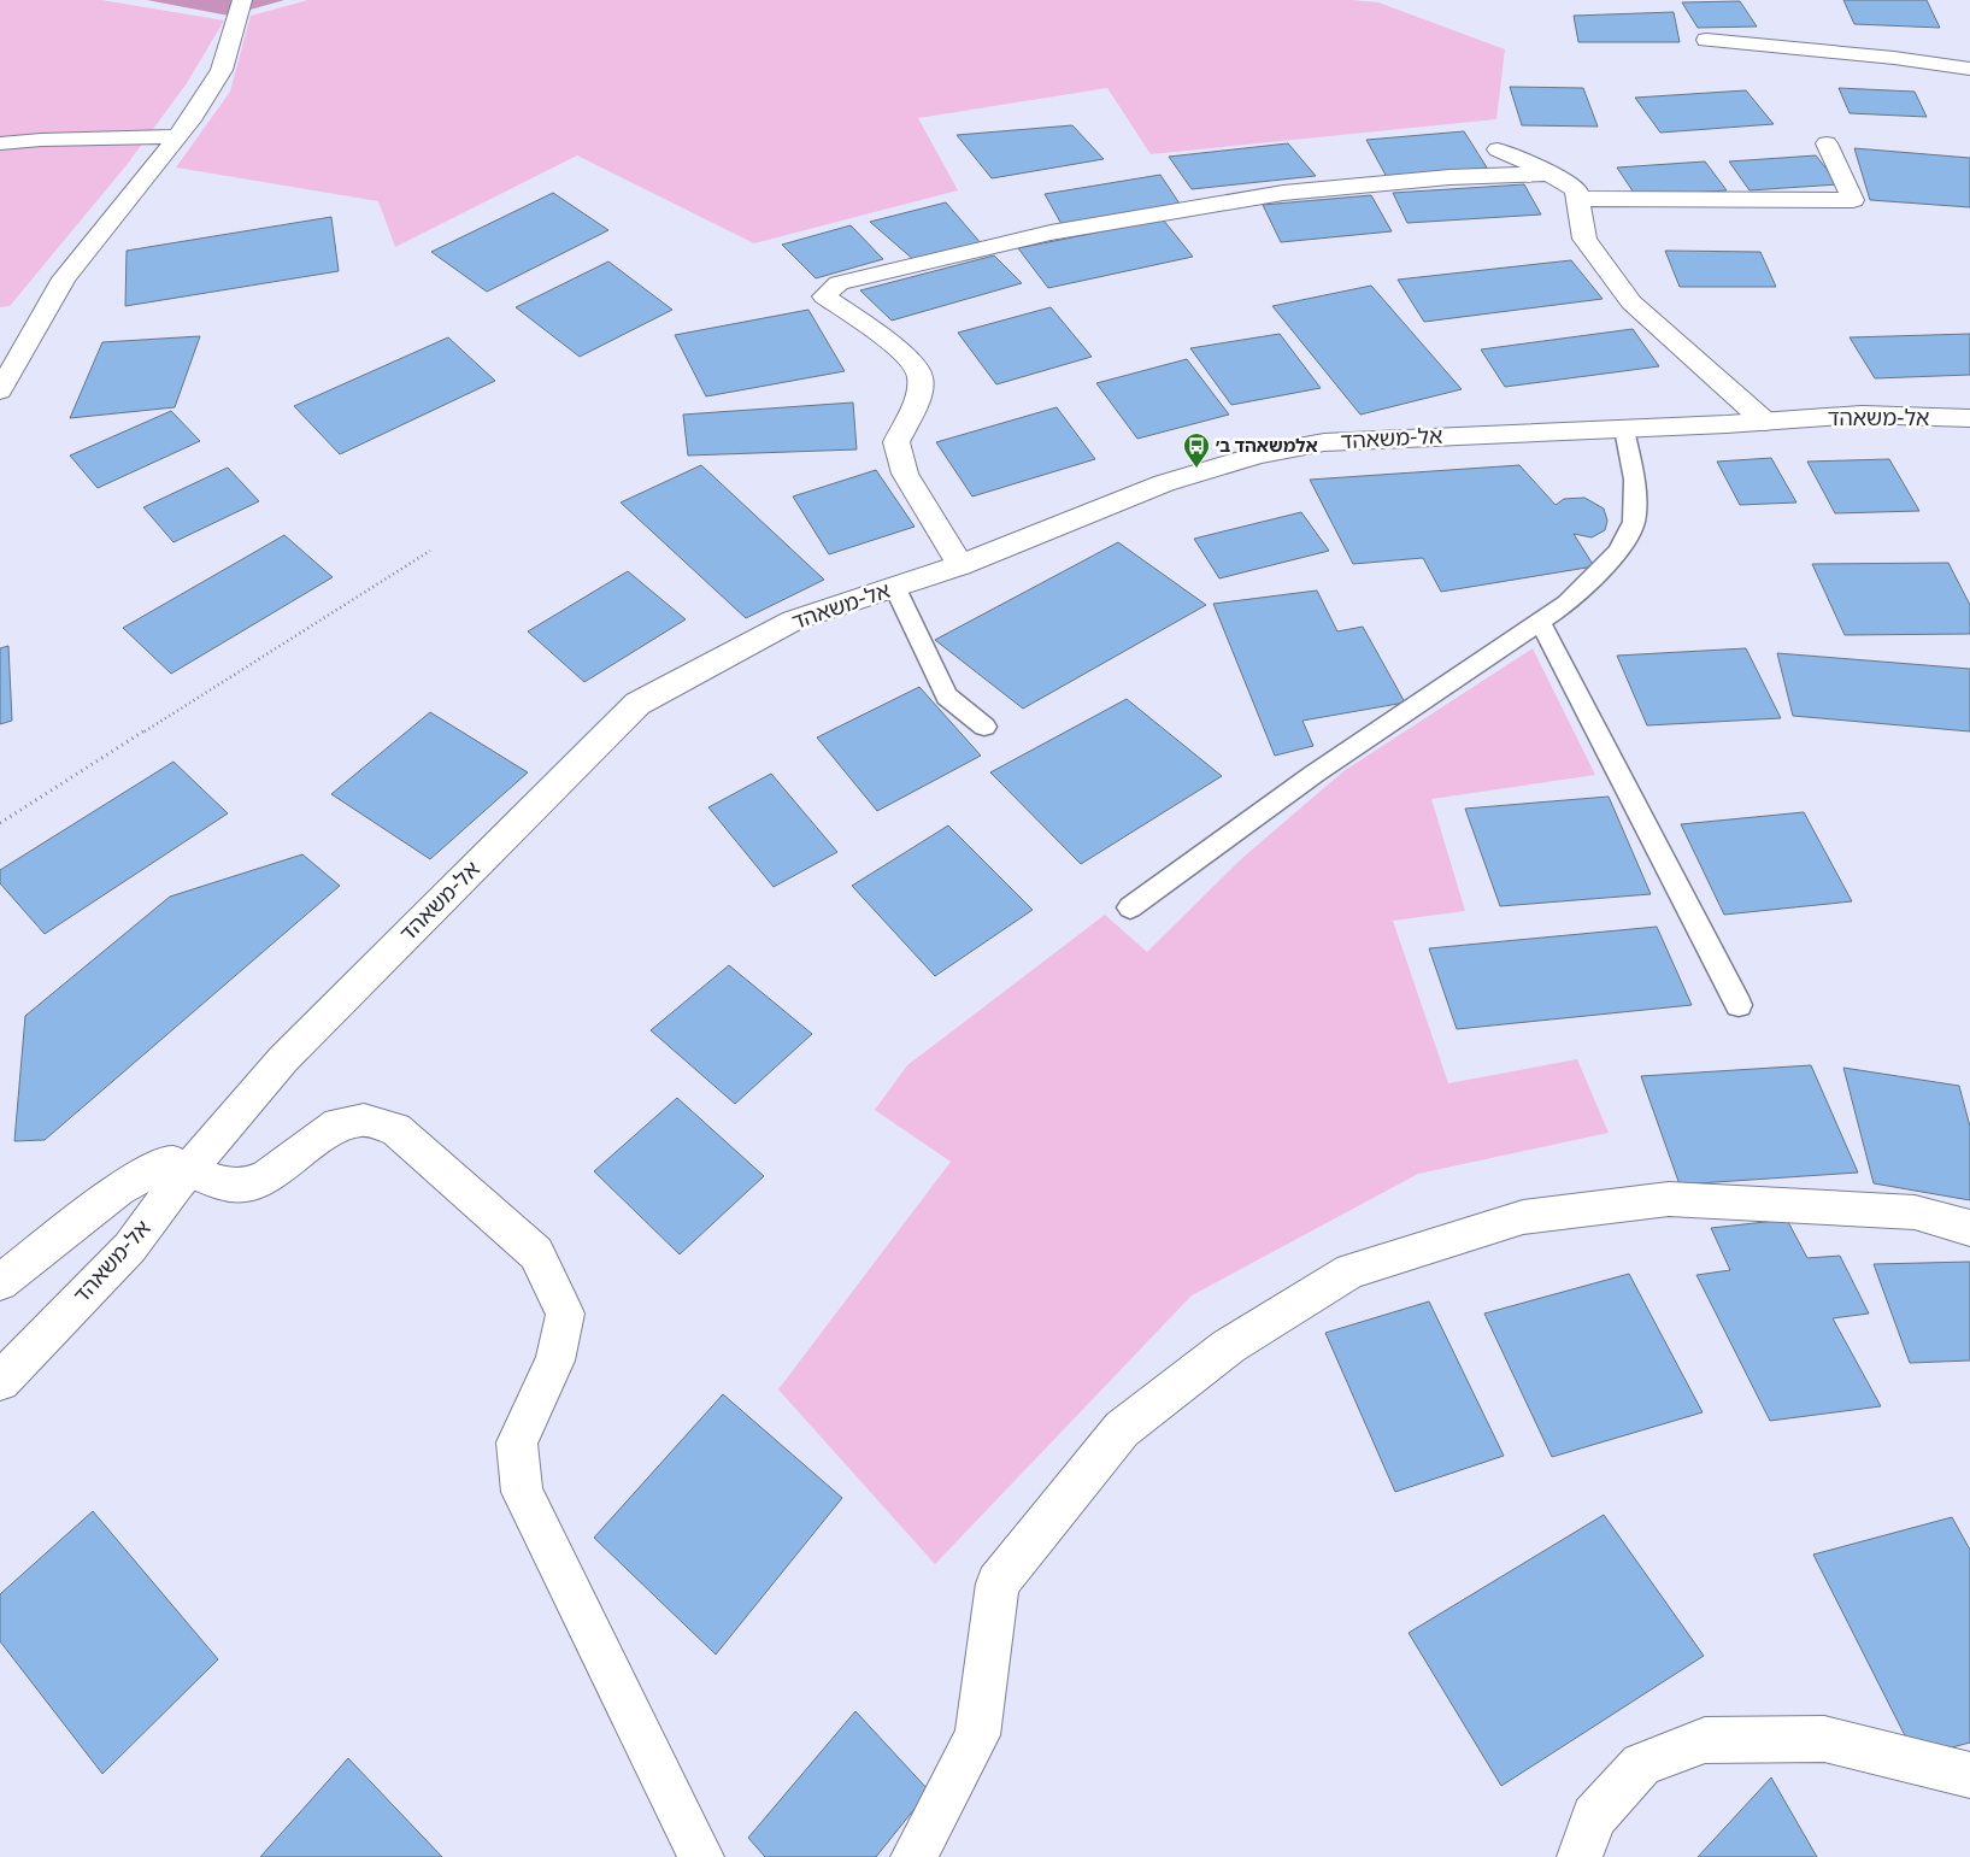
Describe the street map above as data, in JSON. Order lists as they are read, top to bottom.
{
  "streets": {
    "street": ["אל-משאהד"]
  },
  "places": {
    "bus stop": ["אלמשאהד ב׳"]
  }
}
